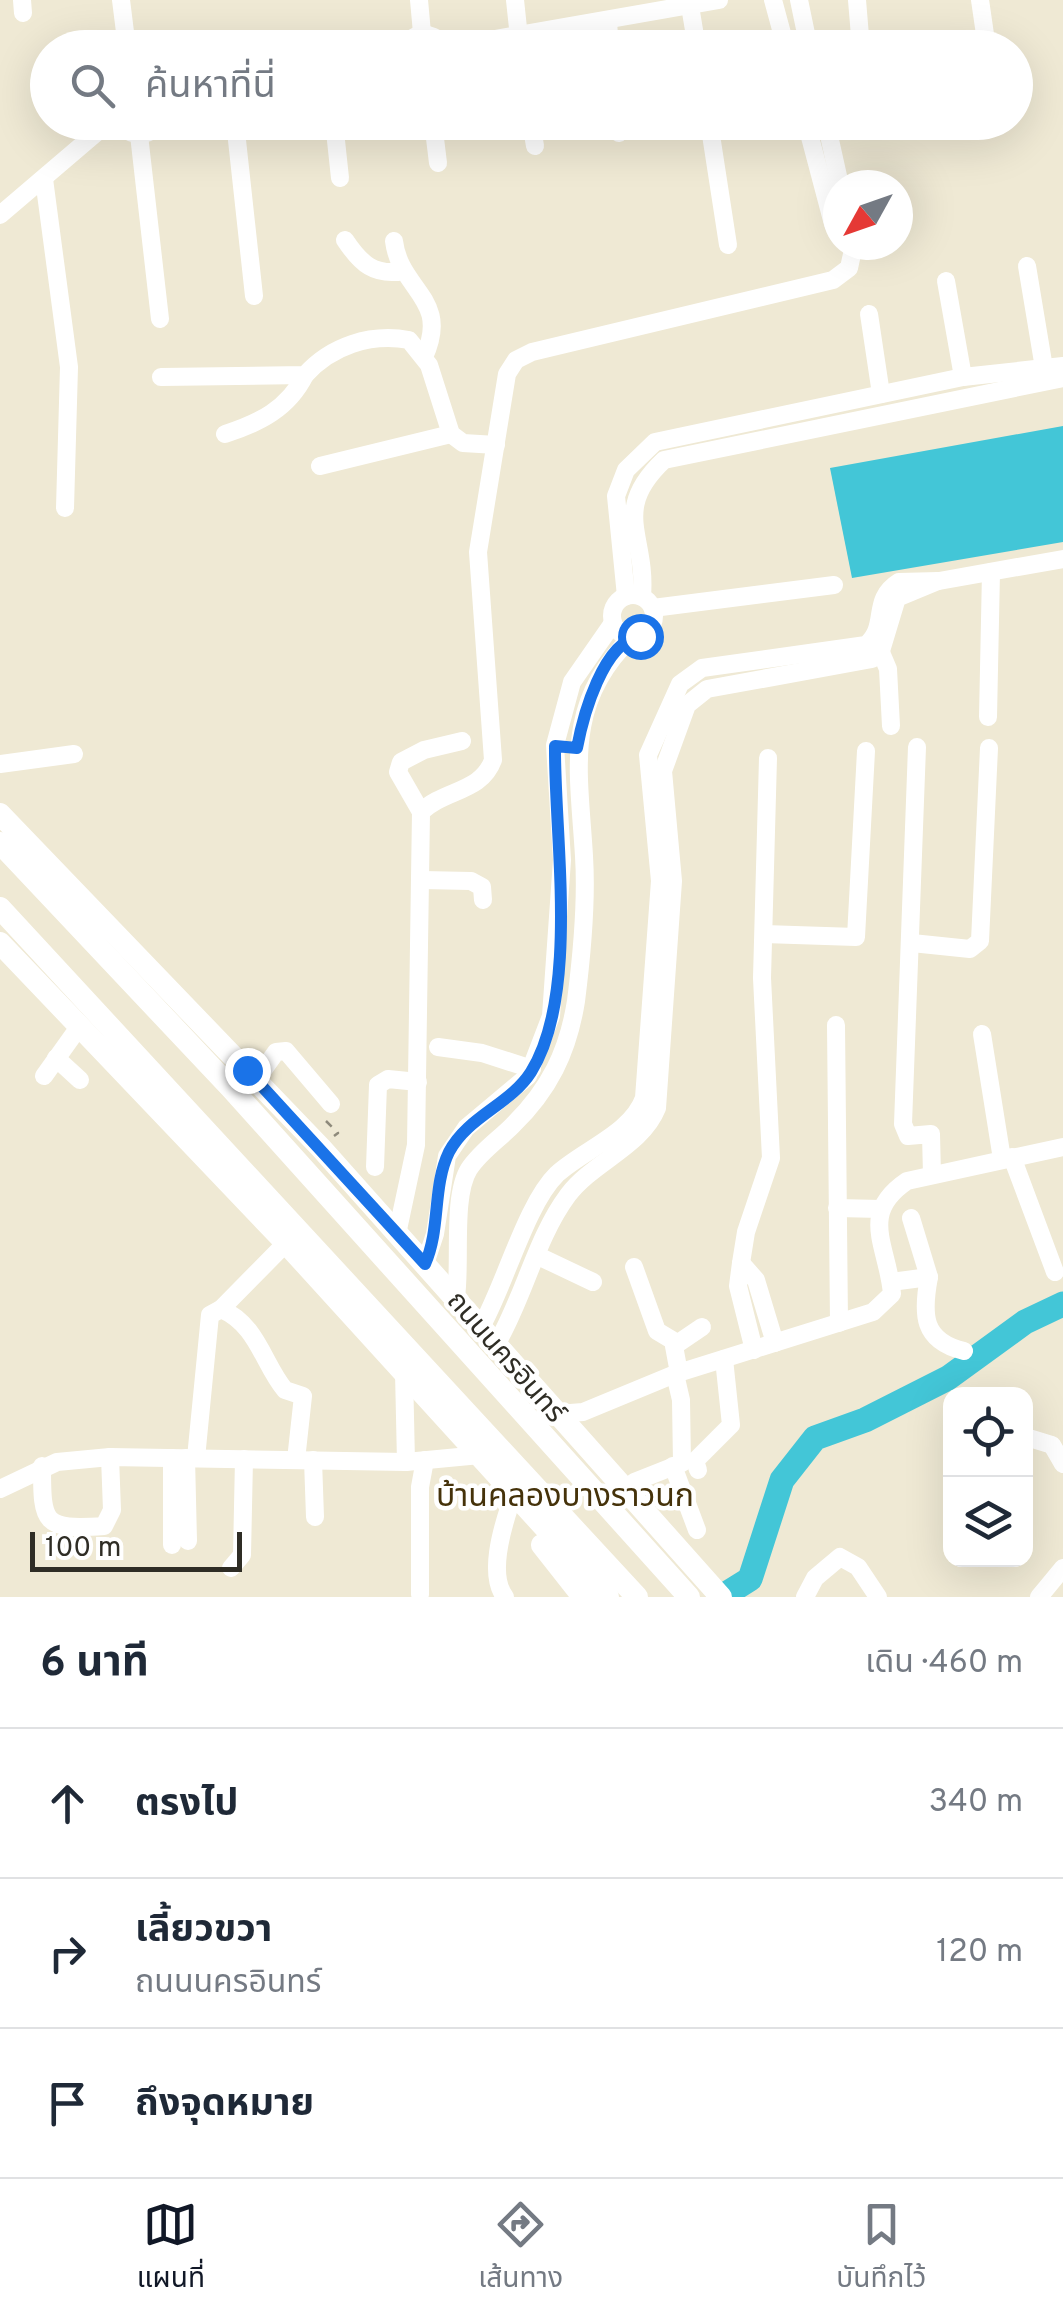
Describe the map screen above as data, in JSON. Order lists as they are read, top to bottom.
{
  "streets": {
    "main road": ["ถนนนครอินทร์"]
  },
  "districts": ["บ้านคลองบางราวนก"],
  "scale_bar": "100 m",
  "north": "bottom left",
  "page": {
    "search": "ค้นหาที่นี่",
    "scale": "100 m",
    "heading": ["6 นาที", "เดิน · 460 m"],
    "list": [
      ["ตรงไป", "340 m"],
      ["เลี้ยวขวา", "ถนนนครอินทร์", "120 m"],
      "ถึงจุดหมาย"
    ],
    "nav": ["แผนที่", "เส้นทาง", "บันทึกไว้"]
  }
}
